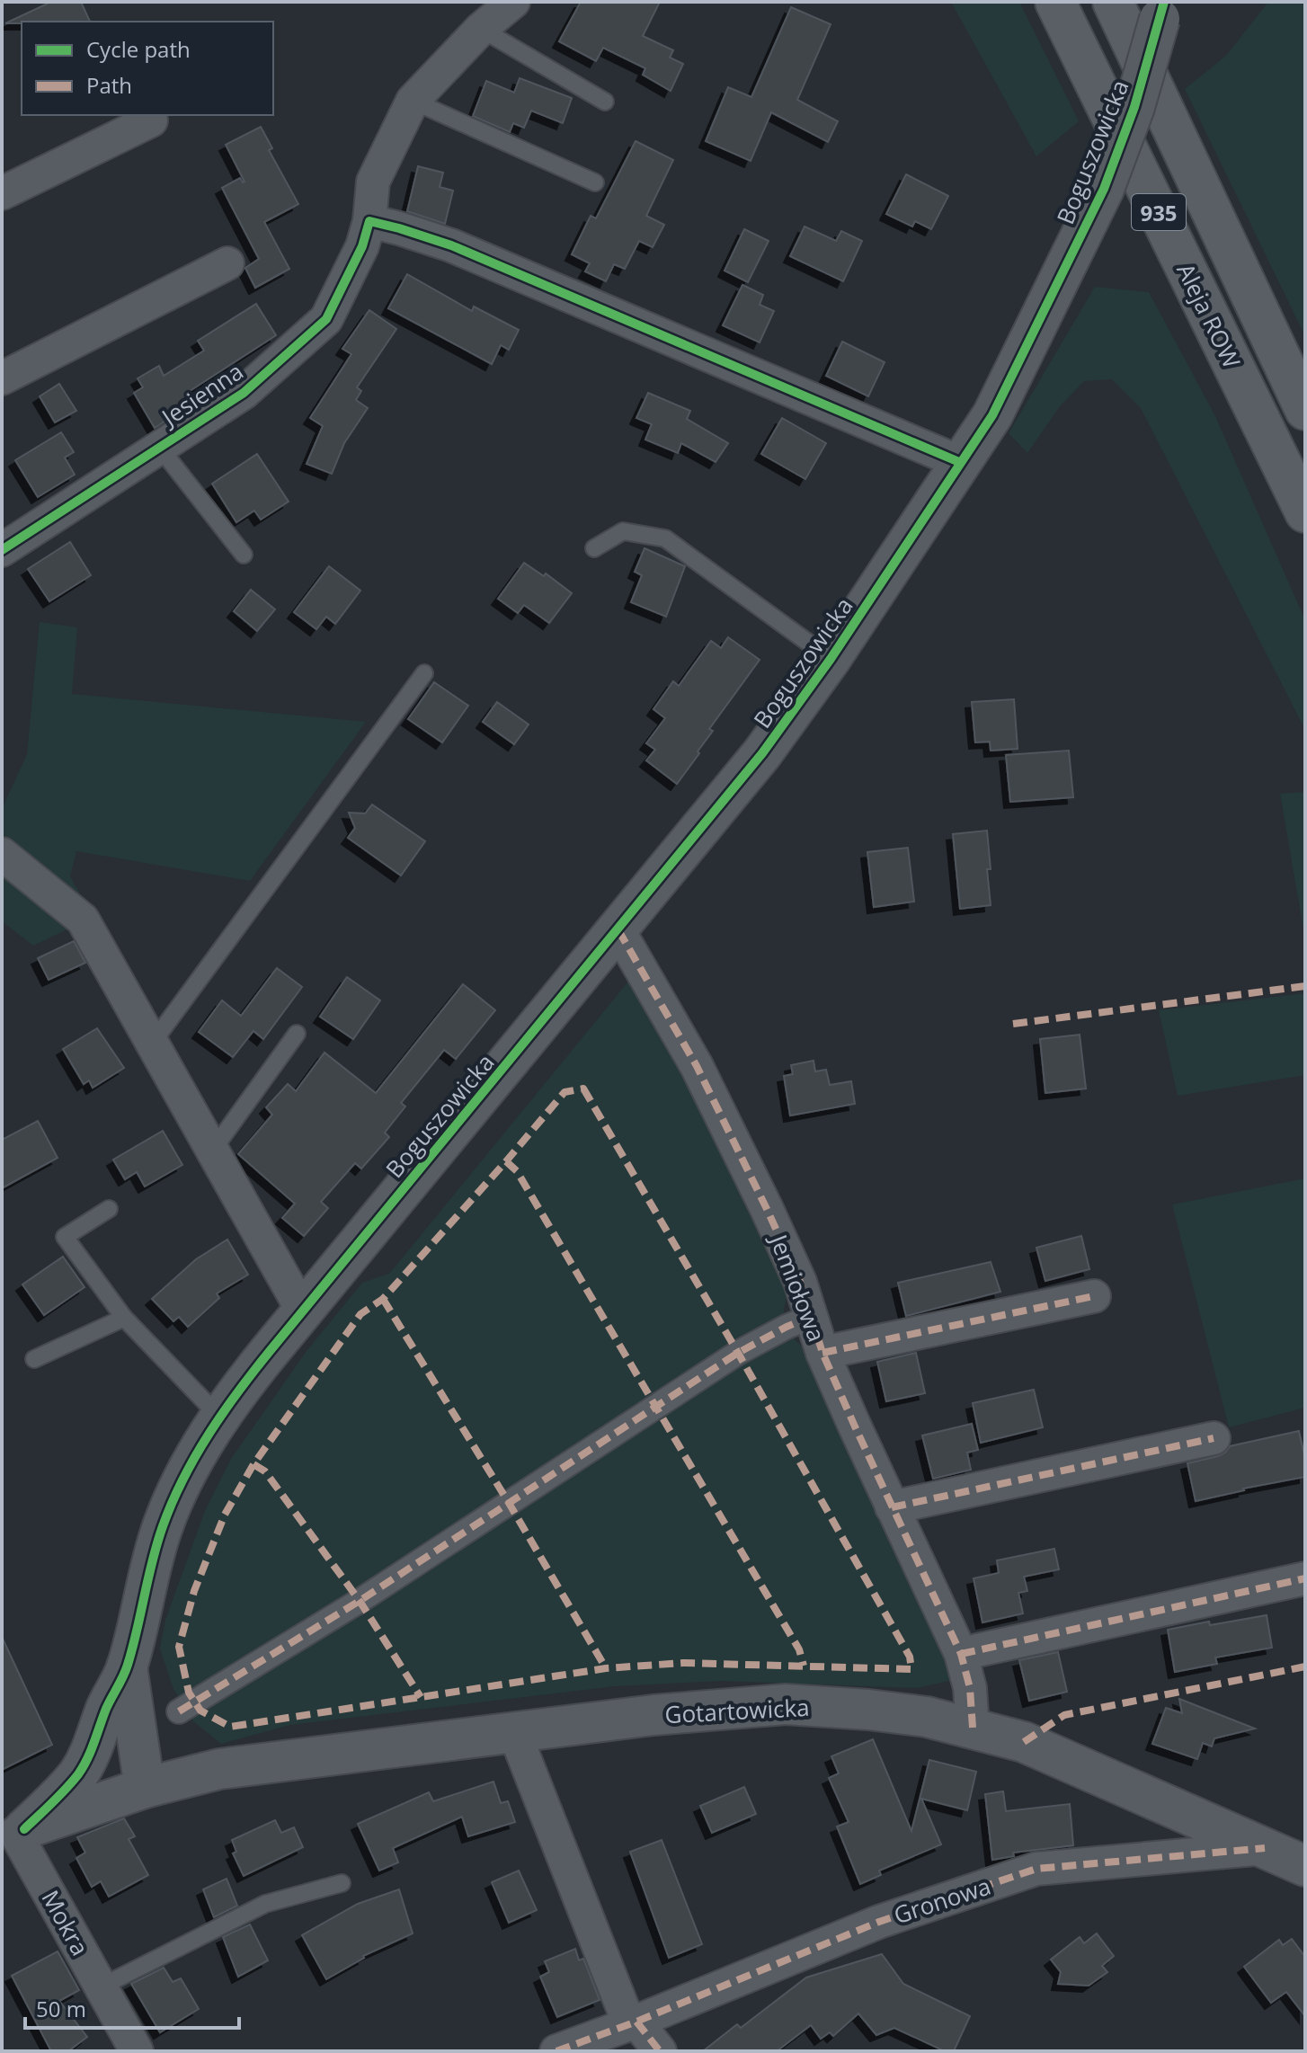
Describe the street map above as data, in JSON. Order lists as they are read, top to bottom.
{
  "streets": {
    "main road": ["935", "Aleja ROW"],
    "street": [
      "Boguszowicka",
      "Jesienna",
      "Jemiołowa",
      "Gotartowicka",
      "Gronowa",
      "Mokra"
    ]
  },
  "crossings": [
    ["Boguszowicka", "Jemiołowa"],
    ["Boguszowicka", "Gotartowicka"],
    ["Boguszowicka", "Mokra"],
    ["Jemiołowa", "Gotartowicka"],
    ["Gotartowicka", "Gronowa"],
    ["Gotartowicka", "Mokra"]
  ],
  "legend": ["Cycle path", "Path"],
  "scale_bar": "50 m"
}
